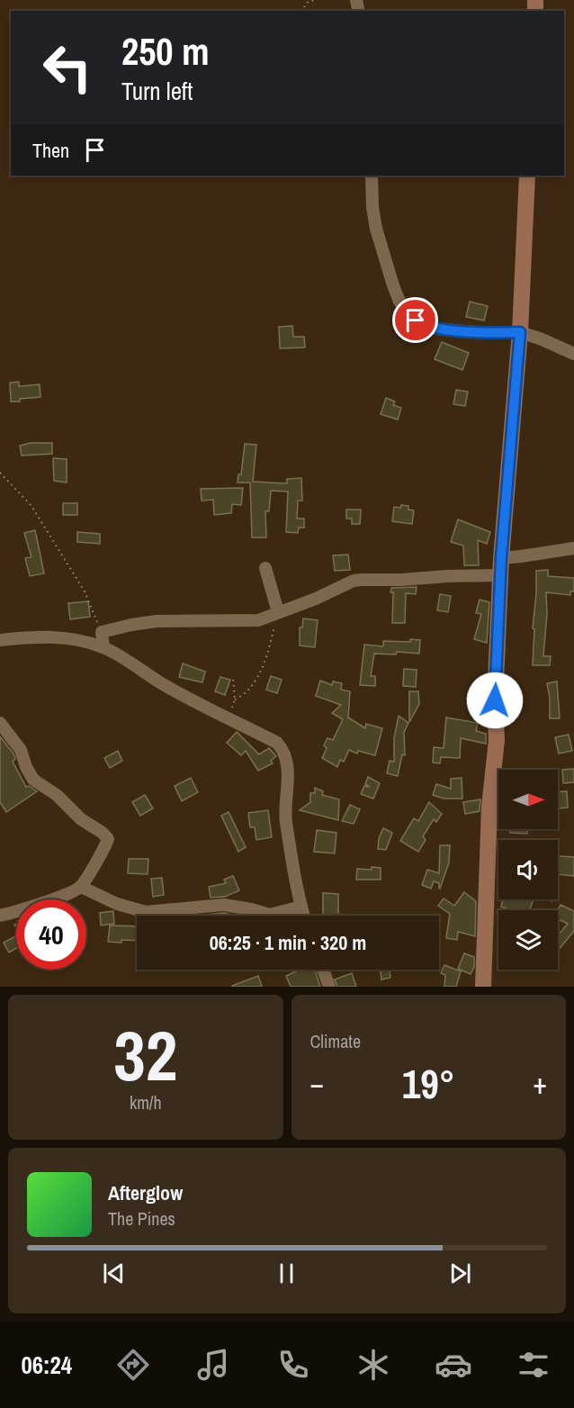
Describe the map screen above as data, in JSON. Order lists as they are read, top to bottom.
{
  "north": "right",
  "page": {
    "turn": ["250 m", "Turn left"],
    "then": "Then",
    "limit": "40",
    "trip": "06:25 · 1 min · 320 m",
    "tile": [
      ["32", "km/h"],
      "Climate"
    ],
    "heat": ["−", "19°", "+"],
    "song": ["Afterglow", "The Pines"],
    "tabs": "06:24"
  }
}
